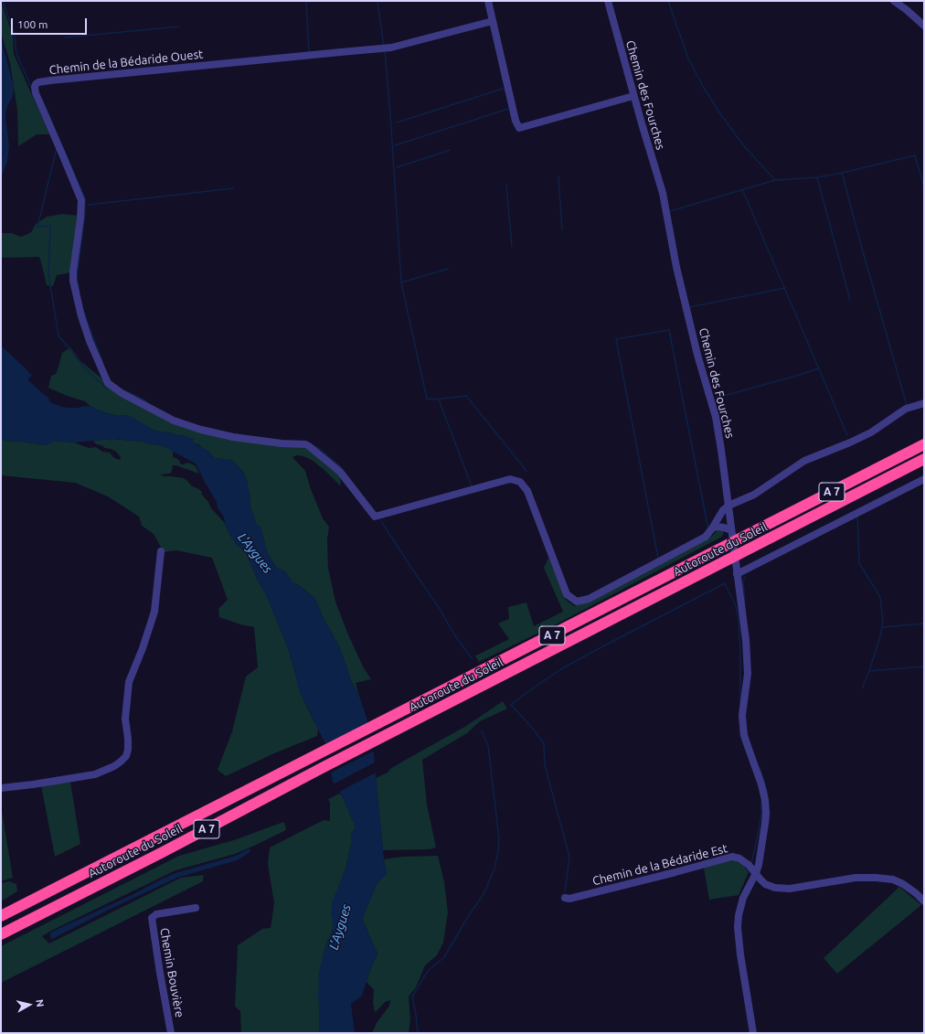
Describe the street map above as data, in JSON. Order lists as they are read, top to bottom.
{
  "streets": {
    "highway": ["A 7", "Autoroute du Soleil"],
    "street": [
      "Chemin de la Bédaride Ouest",
      "Chemin des Fourches",
      "Chemin de la Bédaride Est",
      "Chemin Bouvière"
    ]
  },
  "crossings": [
    ["Chemin de la Bédaride Ouest", "Chemin des Fourches"],
    ["Chemin des Fourches", "Chemin de la Bédaride Est"]
  ],
  "water": ["L'Aygues"],
  "scale_bar": "100 m",
  "north": "right"
}
